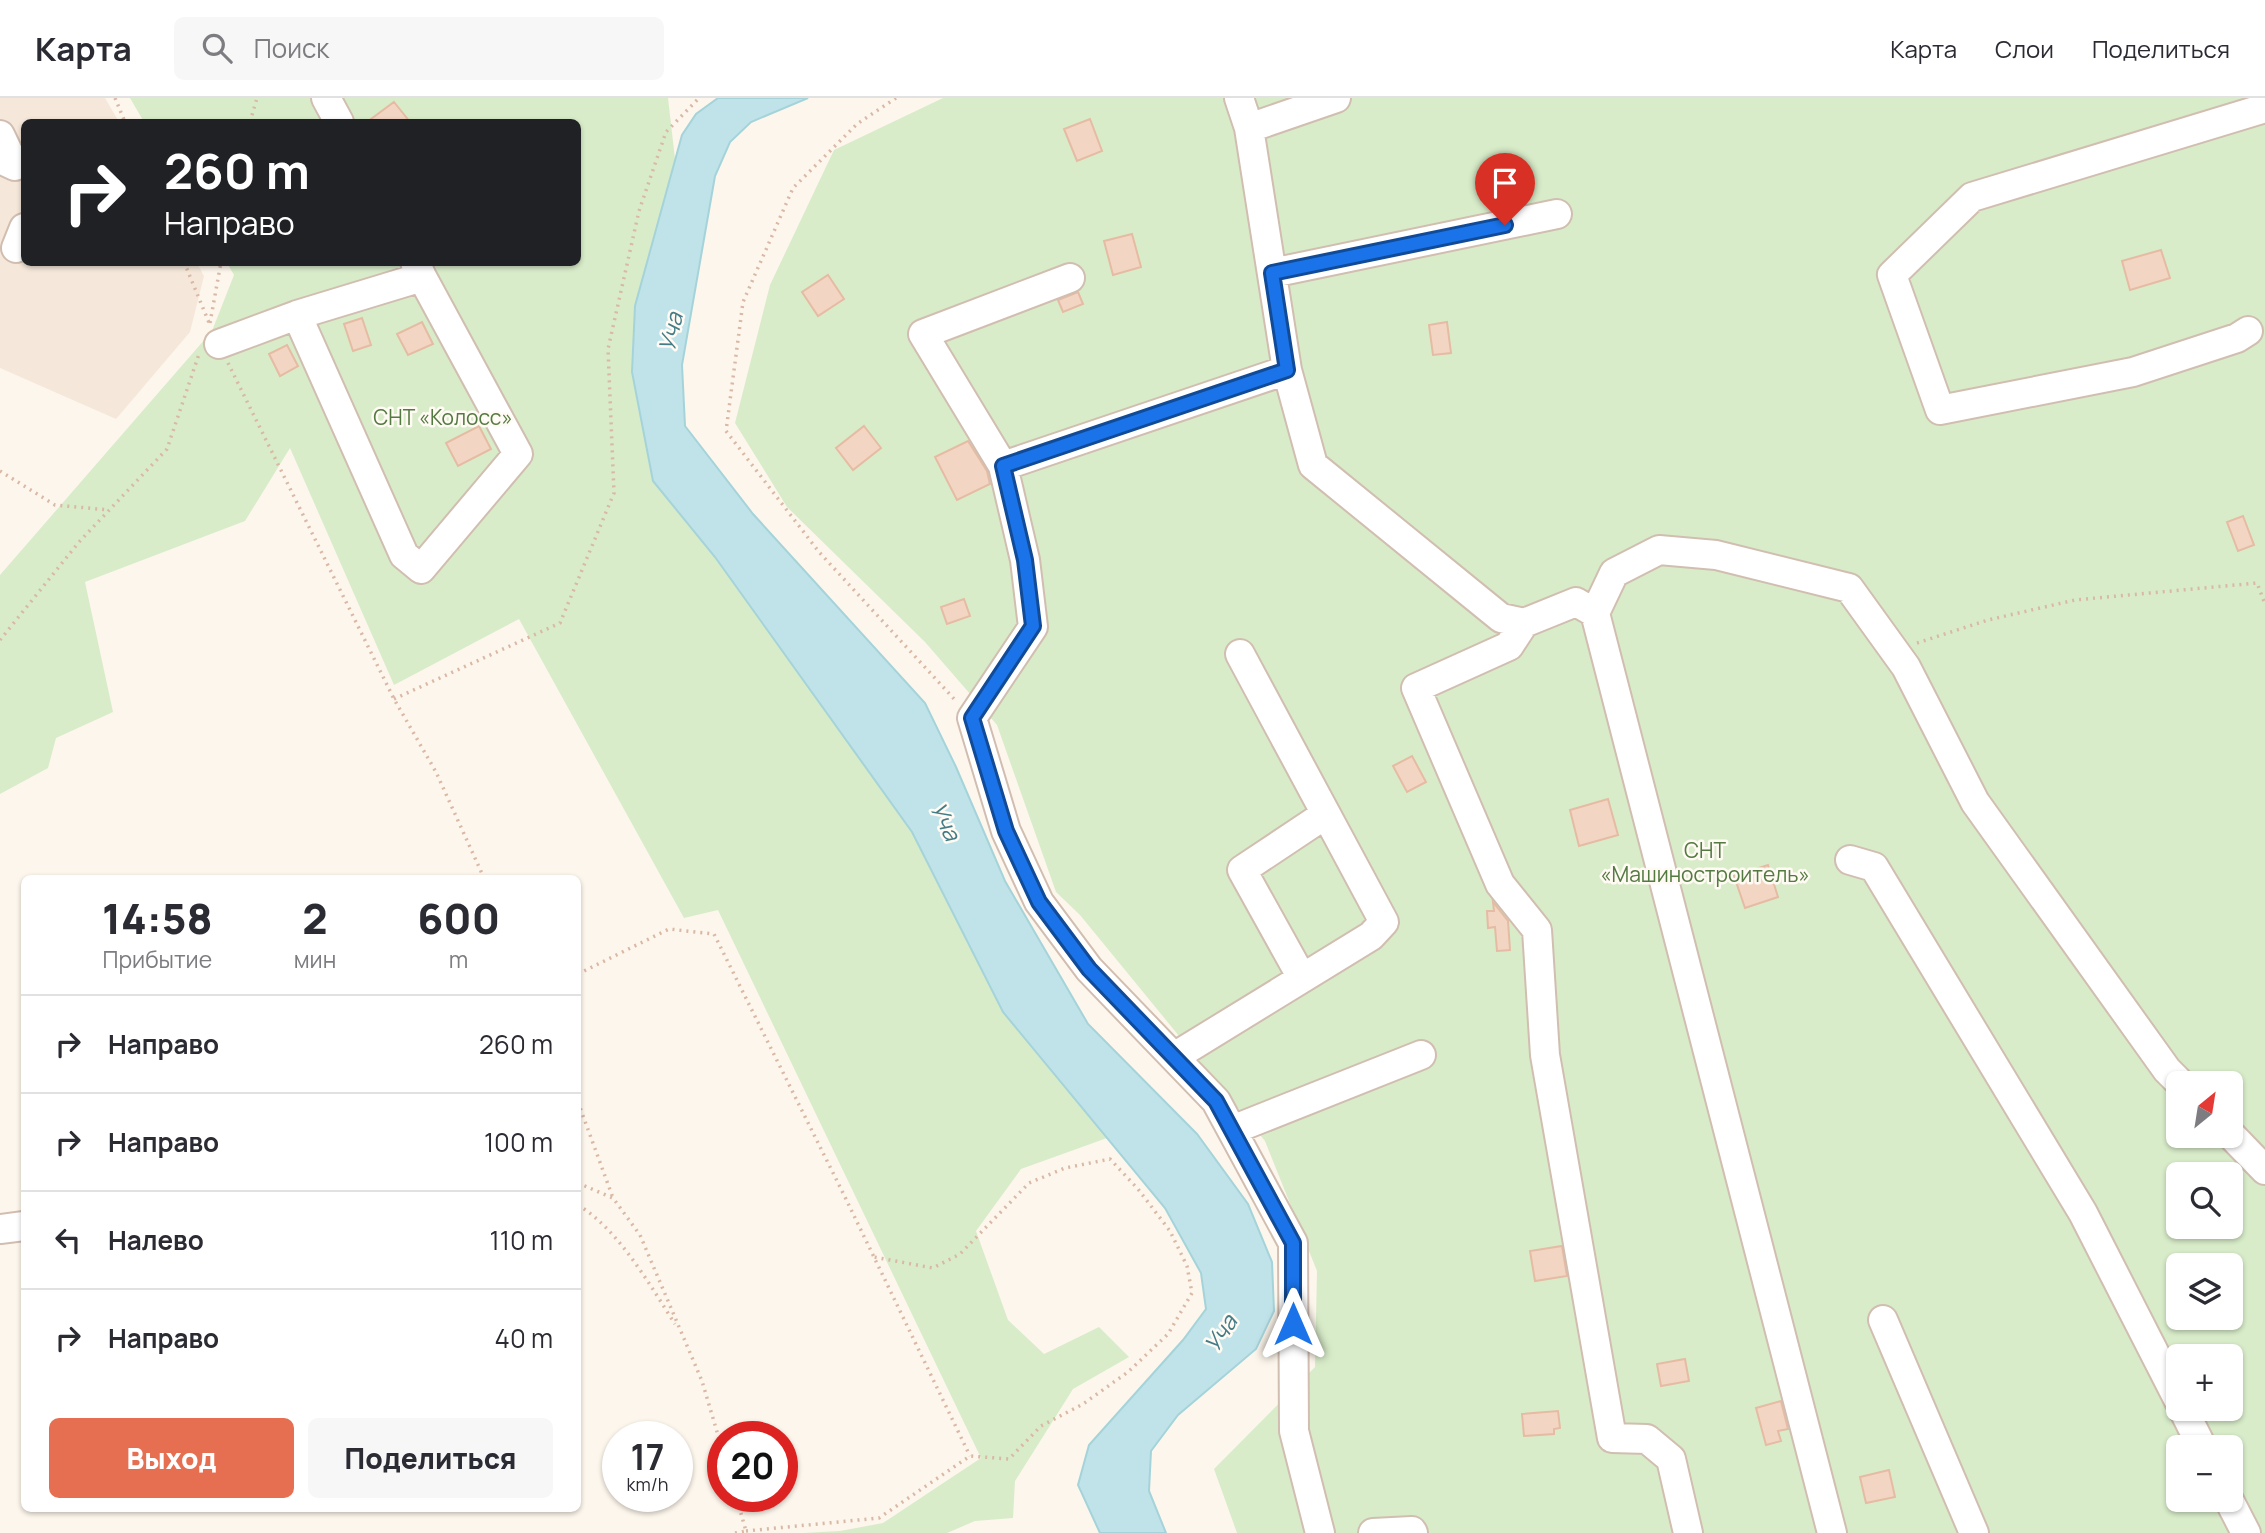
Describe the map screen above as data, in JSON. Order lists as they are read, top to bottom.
{
  "water": ["Уча"],
  "parks": ["СНТ «Колосс»", "СНТ «Машиностроитель»"],
  "north": "top right",
  "page": {
    "header": "Карта",
    "search": "Поиск",
    "nav": ["Карта", "Слои", "Поделиться"],
    "turn": ["260 m", "Направо"],
    "eta": [
      "14:58",
      "Прибытие",
      "2",
      "мин",
      "600",
      "m"
    ],
    "list": [
      {
        "name": "Направо",
        "value": "260 m"
      },
      {
        "name": "Направо",
        "value": "100 m"
      },
      {
        "name": "Налево",
        "value": "110 m"
      },
      {
        "name": "Направо",
        "value": "40 m"
      }
    ],
    "map_buttons": ["+", "−"],
    "buttons": ["Выход", "Поделиться"],
    "speed": "17 km/h",
    "limit": "20"
  }
}
